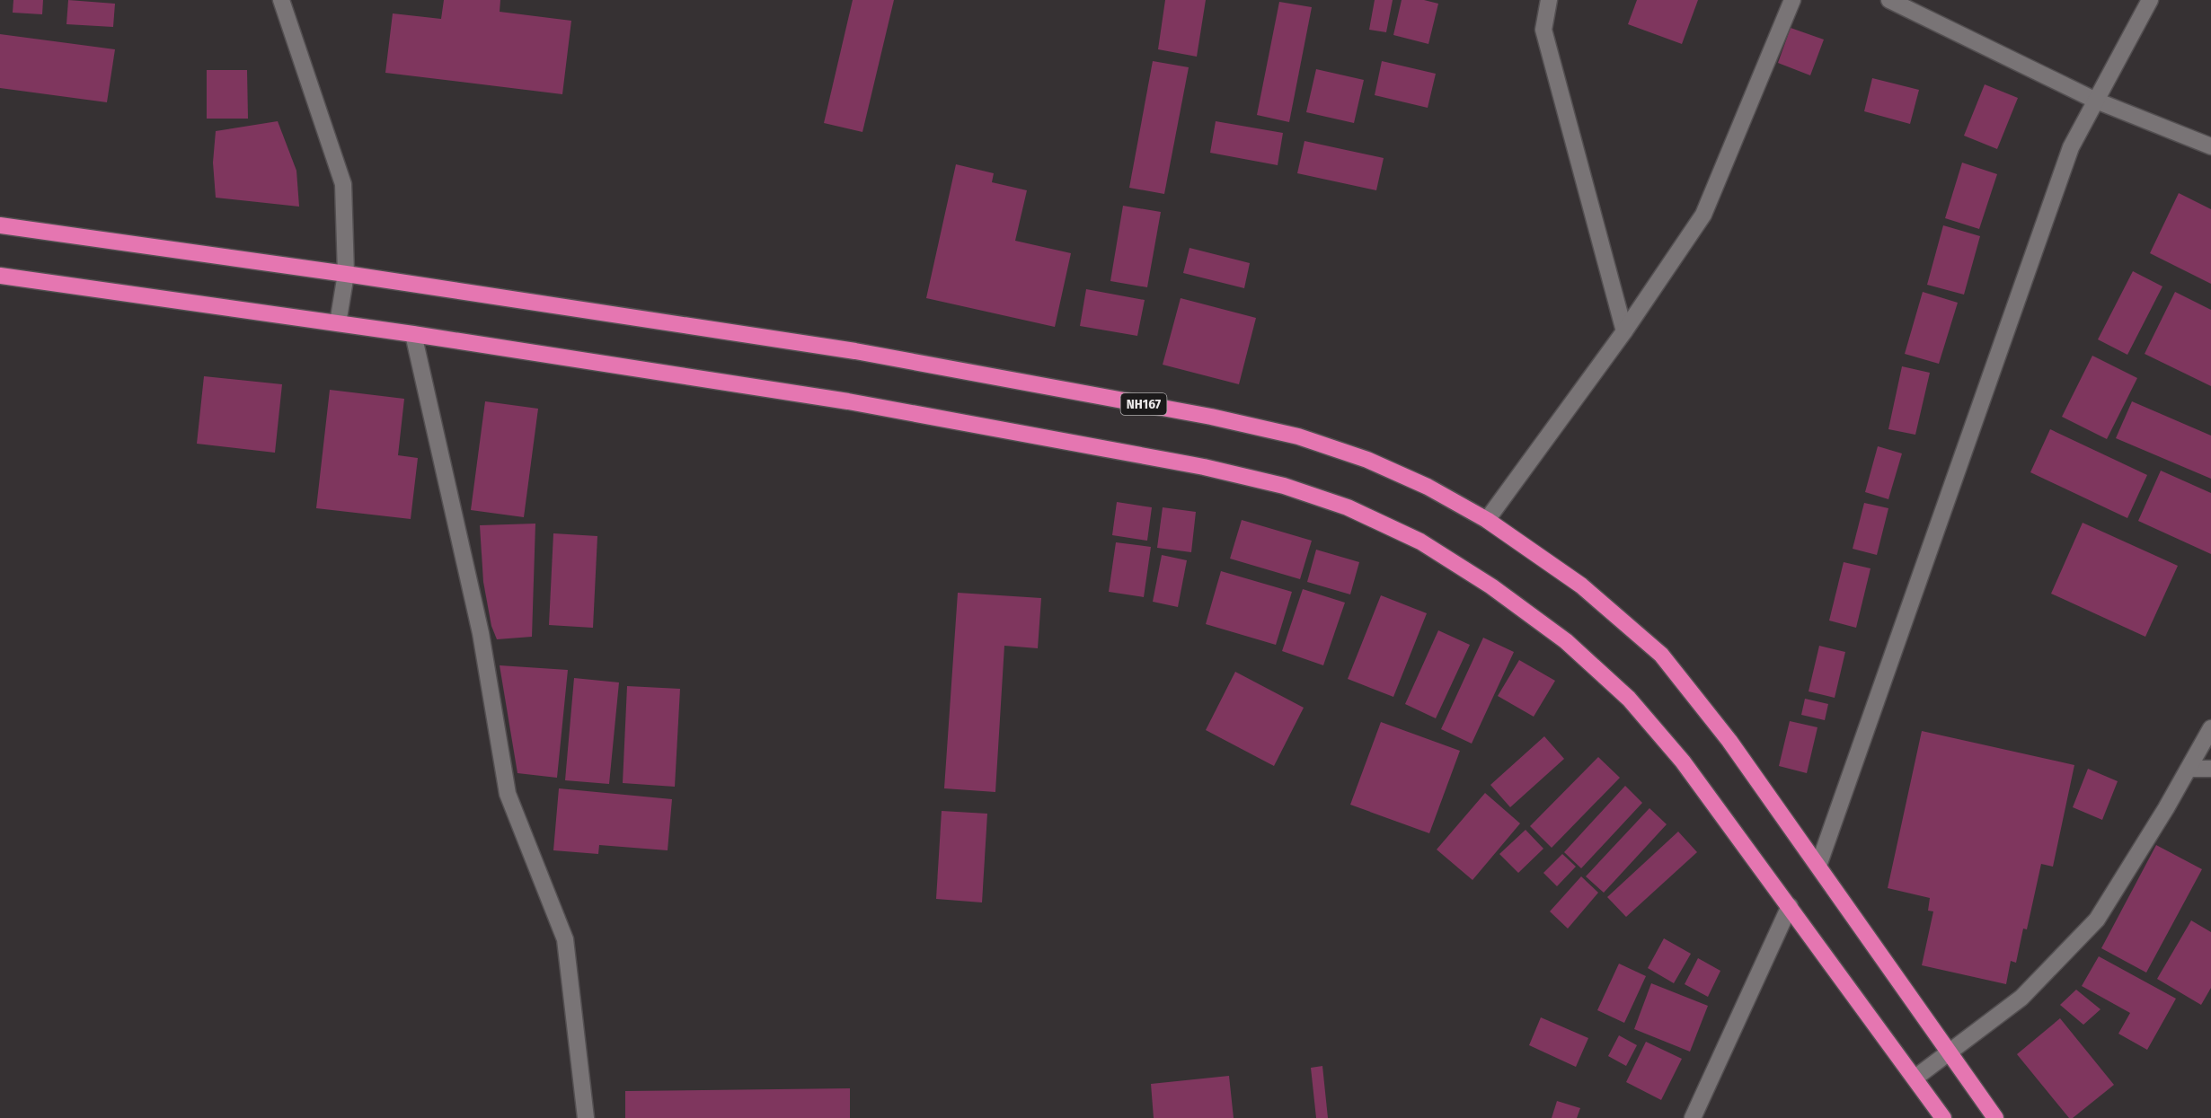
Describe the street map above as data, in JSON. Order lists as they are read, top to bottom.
{
  "streets": {
    "highway": ["NH167"]
  }
}
